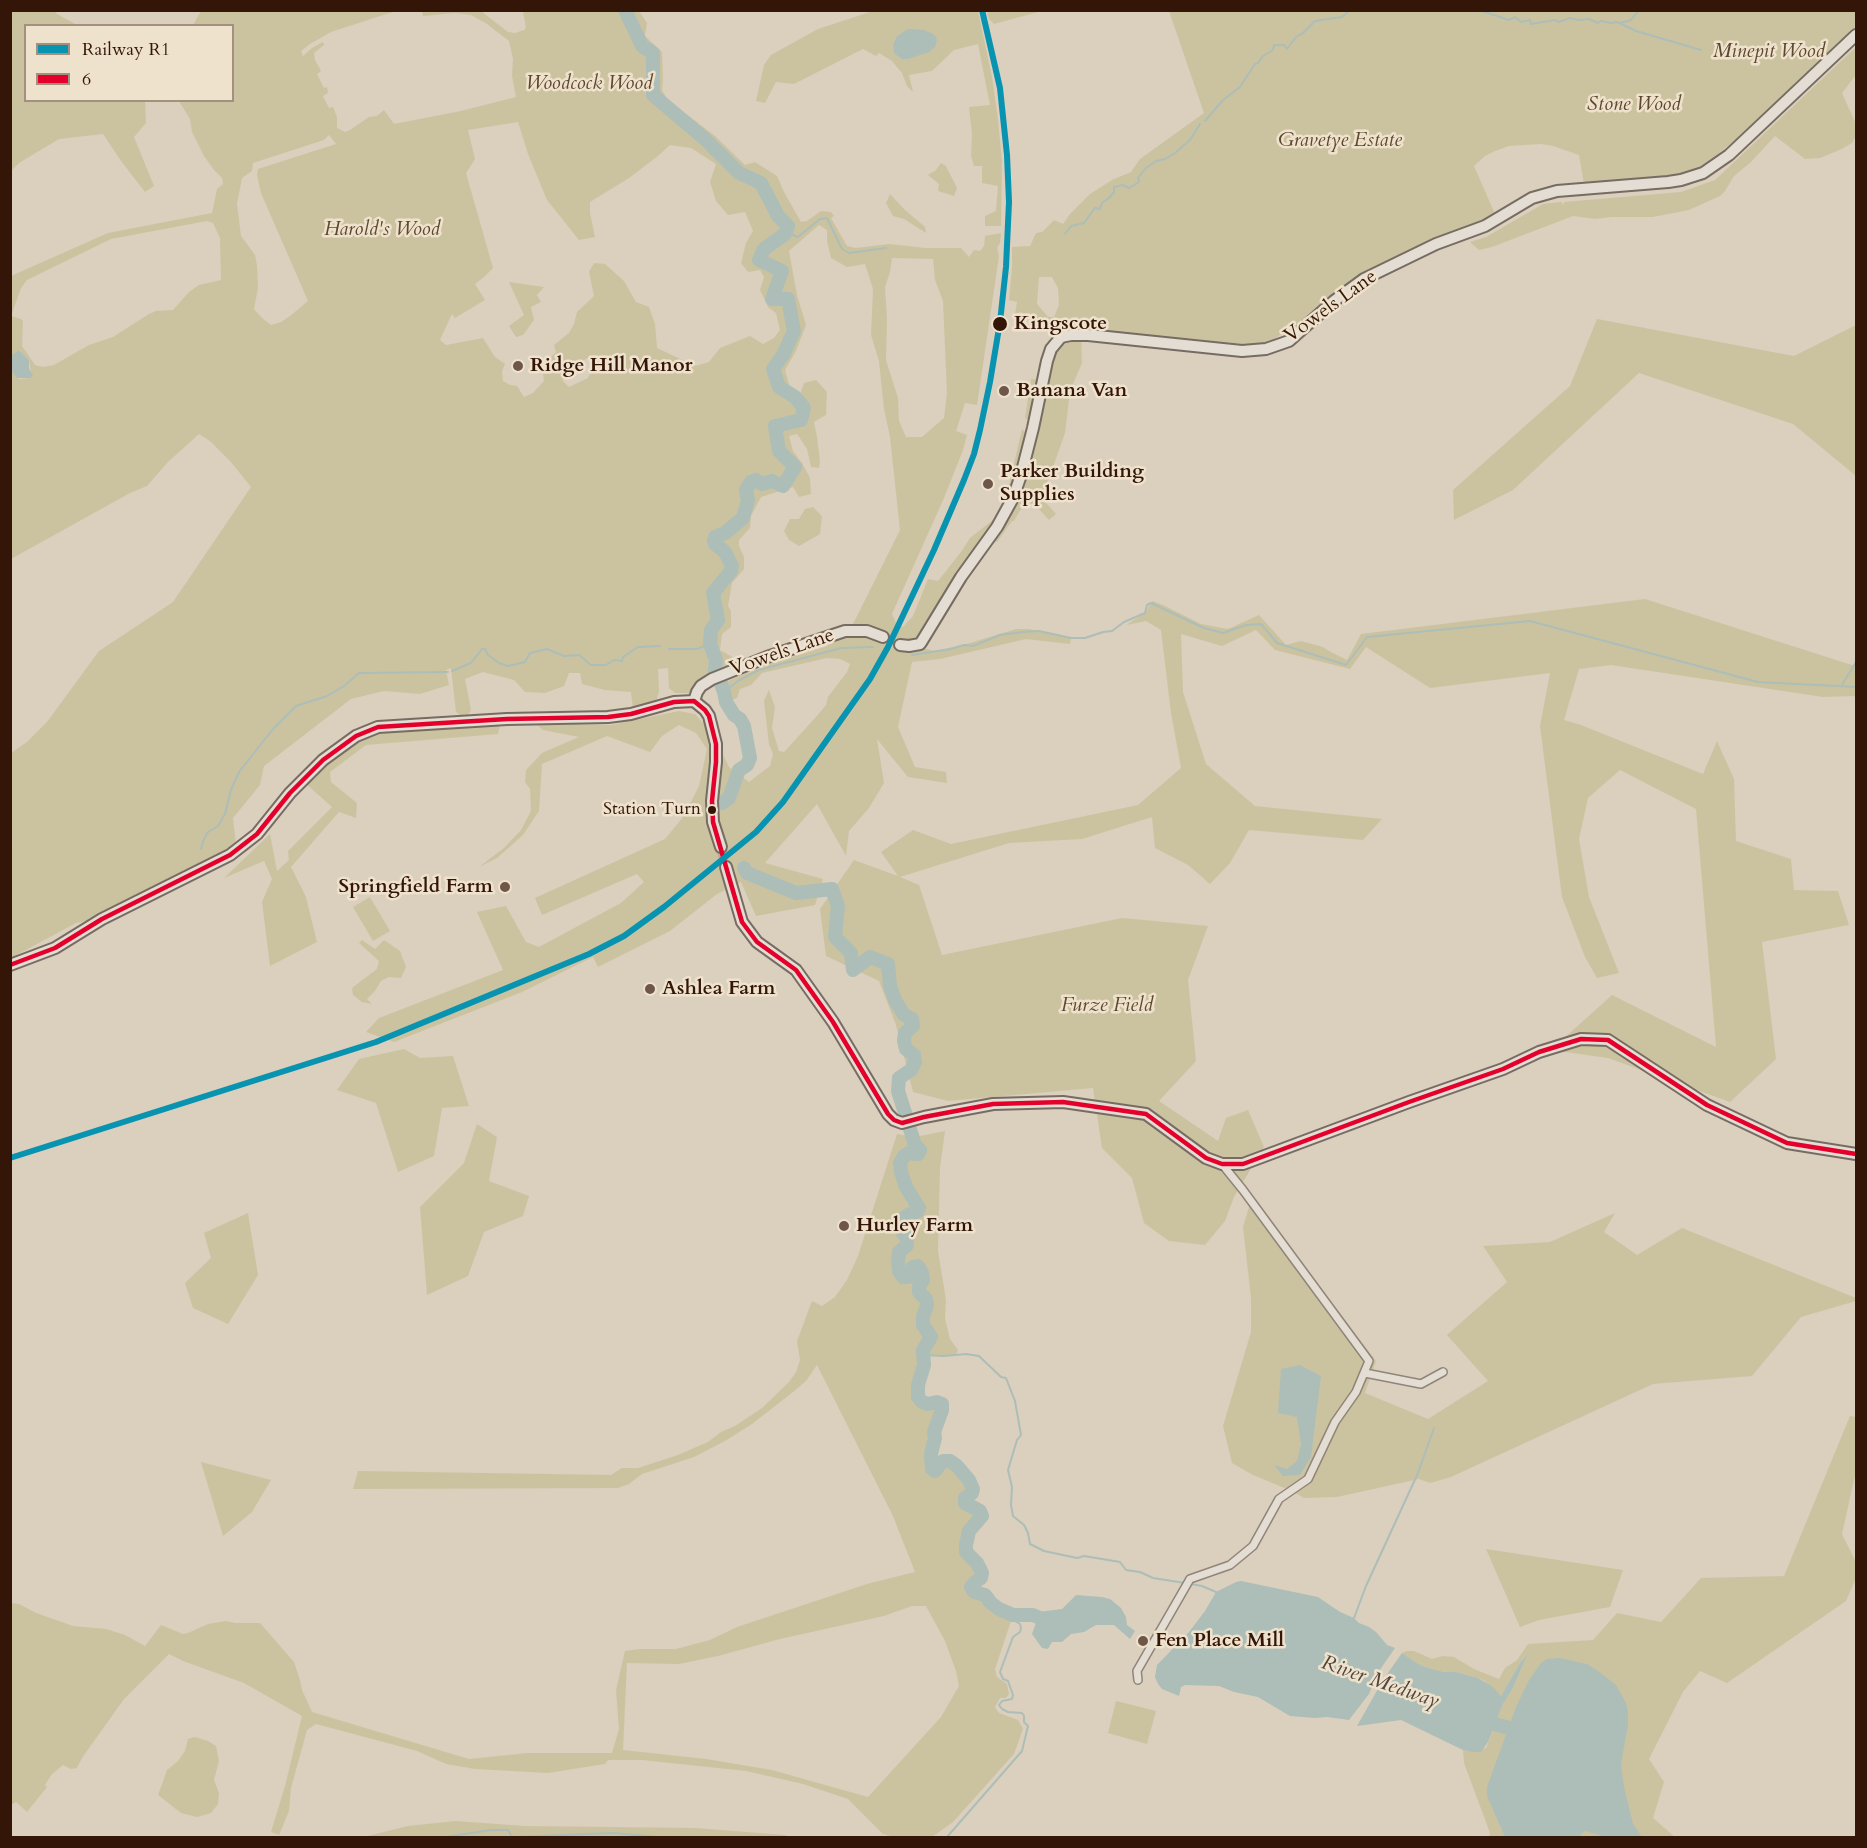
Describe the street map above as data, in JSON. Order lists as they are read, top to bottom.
{
  "streets": {
    "main road": ["Vowels Lane"]
  },
  "water": ["River Medway"],
  "parks": [
    "Minepit Wood",
    "Woodcock Wood",
    "Stone Wood",
    "Gravetye Estate",
    "Harold's Wood",
    "Furze Field"
  ],
  "places": [
    "Kingscote",
    "Ridge Hill Manor",
    "Banana Van",
    "Parker Building Supplies",
    "Station Turn",
    "Springfield Farm",
    "Ashlea Farm",
    "Hurley Farm",
    "Fen Place Mill"
  ],
  "lines": ["rail line R1", "transit line 6"],
  "legend": ["Railway R1", "6"]
}
